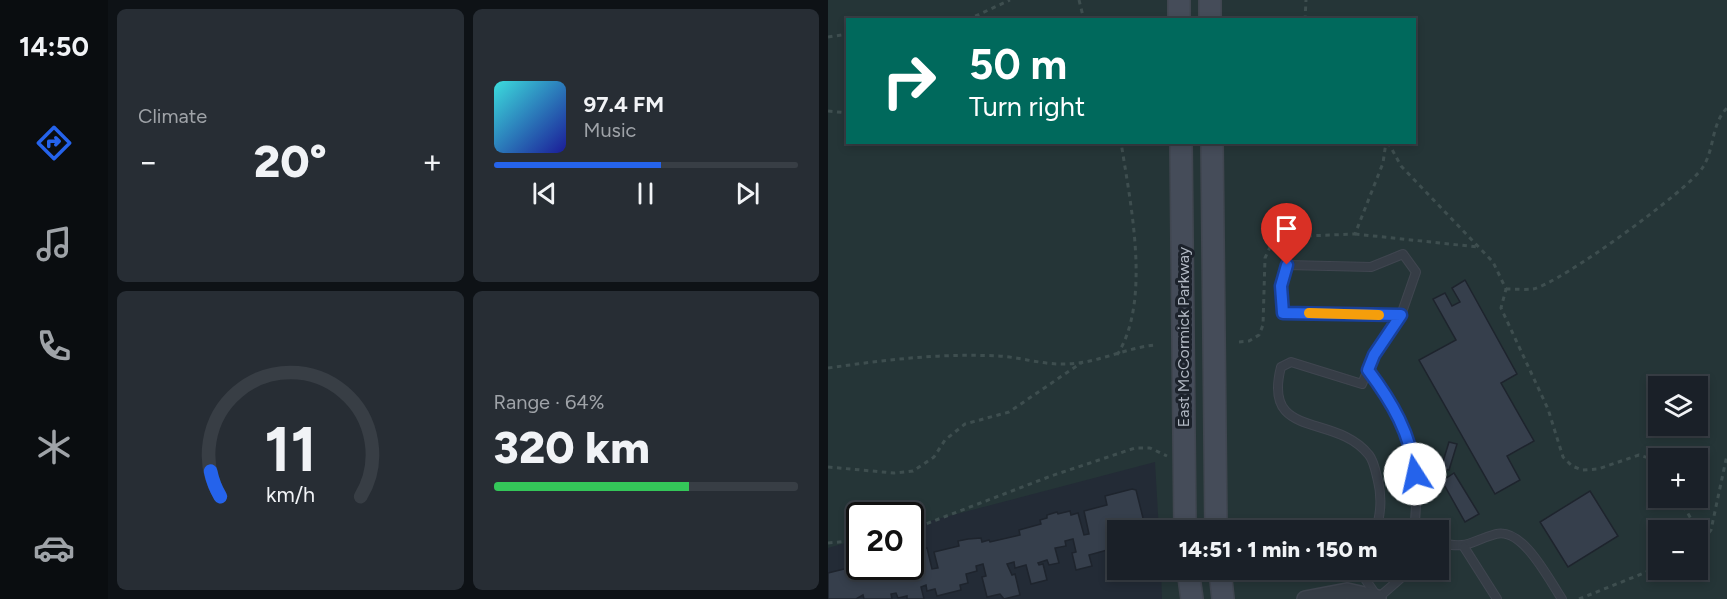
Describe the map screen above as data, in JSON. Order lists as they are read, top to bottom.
{
  "streets": {
    "main road": ["East McCormick Parkway"]
  },
  "page": {
    "tabs": "14:50",
    "tile": [
      "Climate",
      ["Range · 64%", "320 km"]
    ],
    "turn": ["50 m", "Turn right"],
    "song": ["97.4 FM", "Music"],
    "heat": ["−", "20°", "+"],
    "map_buttons": ["+", "−"],
    "limit": "20",
    "trip": "14:51 · 1 min · 150 m",
    "gauge": ["11", "km/h"]
  }
}
